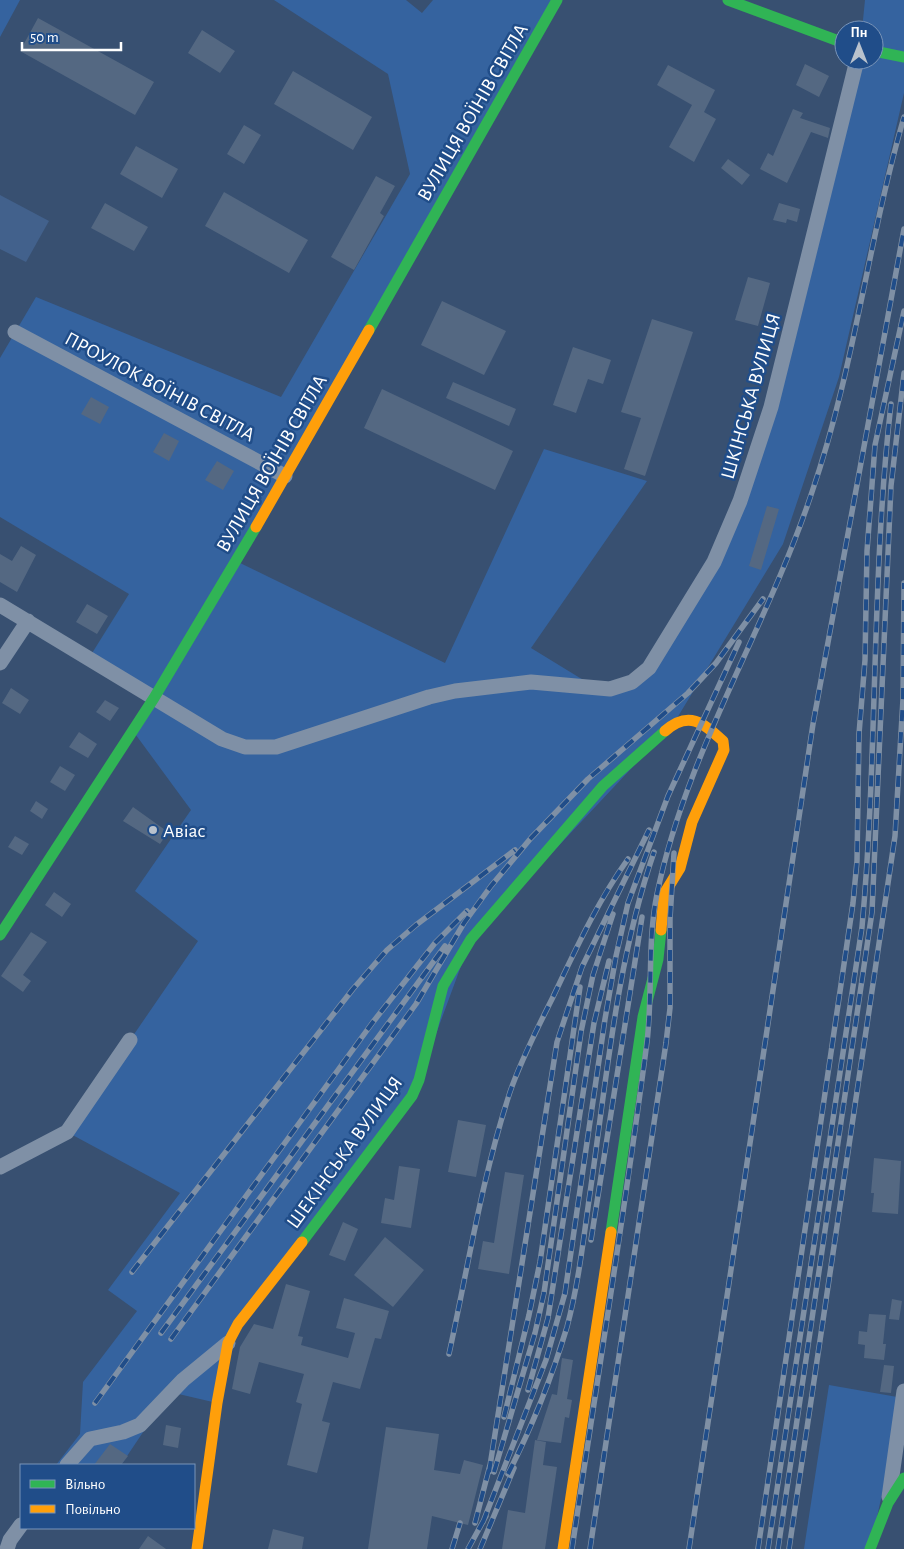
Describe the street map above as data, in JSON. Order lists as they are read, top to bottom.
{
  "streets": {
    "street": [
      "ВУЛИЦЯ ВОЇНІВ СВІТЛА",
      "ПРОУЛОК ВОЇНІВ СВІТЛА",
      "ШКІНСЬКА ВУЛИЦЯ",
      "ШЕКІНСЬКА ВУЛИЦЯ"
    ]
  },
  "crossings": [
    ["ВУЛИЦЯ ВОЇНІВ СВІТЛА", "ПРОУЛОК ВОЇНІВ СВІТЛА"],
    ["ВУЛИЦЯ ВОЇНІВ СВІТЛА", "ШКІНСЬКА ВУЛИЦЯ"]
  ],
  "places": ["Авіас"],
  "legend": ["Вільно", "Повільно"],
  "scale_bar": "50 m",
  "north": "top"
}
